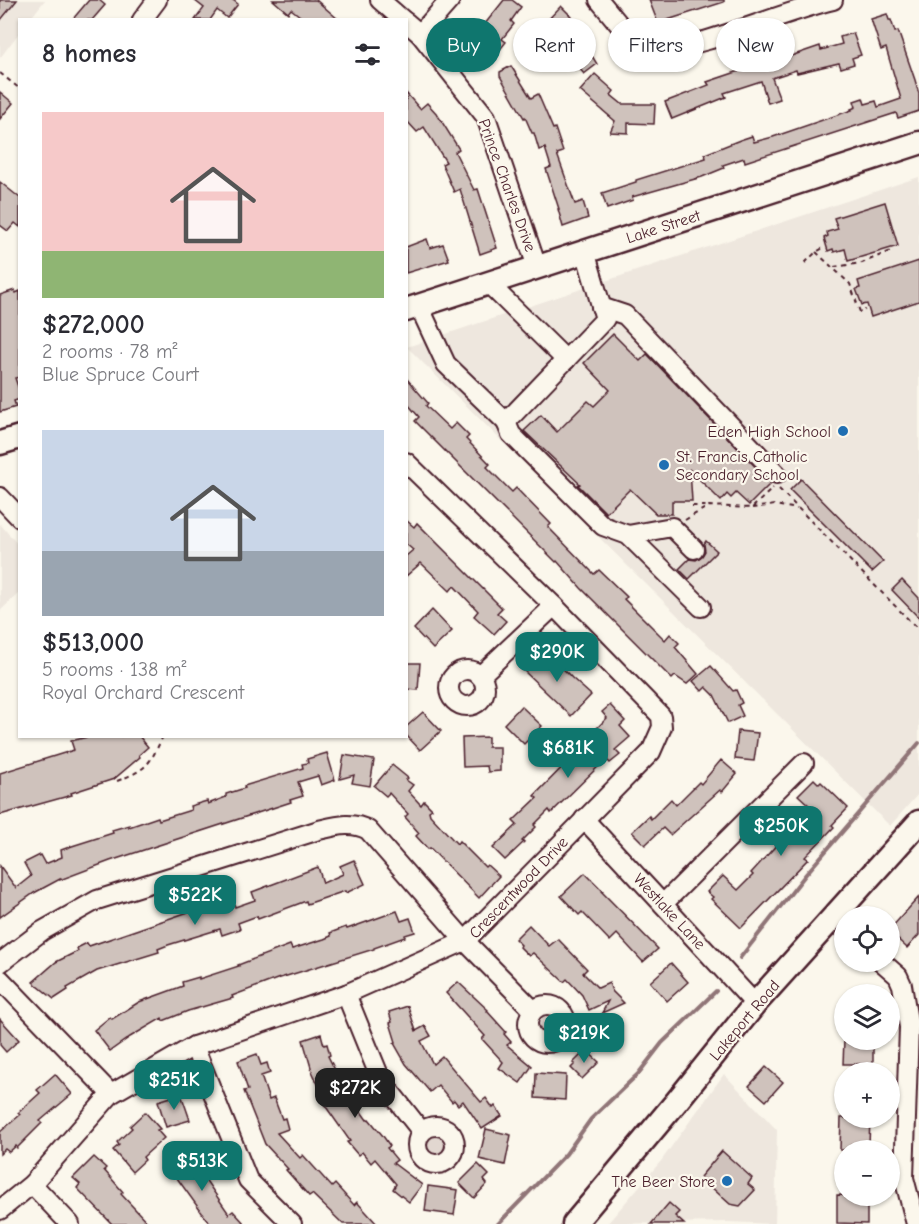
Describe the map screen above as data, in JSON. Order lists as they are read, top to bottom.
{
  "streets": {
    "main road": ["Lake Street", "Lakeport Road"],
    "street": ["Prince Charles Drive", "Crescentwood Drive", "Westlake Lane"]
  },
  "crossings": [
    ["Prince Charles Drive", "Lake Street"],
    ["Crescentwood Drive", "Westlake Lane"],
    ["Westlake Lane", "Lakeport Road"]
  ],
  "places": ["Eden High School", "St. Francis Catholic Secondary School", "The Beer Store"],
  "page": {
    "chip": [
      "Buy",
      "Rent",
      "Filters",
      "New"
    ],
    "heading": "8 homes",
    "list": [
      {
        "name": "$272,000",
        "note": "2 rooms · 78 m² · Blue Spruce Court"
      },
      {
        "name": "$513,000",
        "note": "5 rooms · 138 m² · Royal Orchard Crescent"
      }
    ],
    "price": [
      "$290K",
      "$681K",
      "$250K",
      "$522K",
      "$219K",
      "$251K",
      "$272K",
      "$513K"
    ],
    "map_buttons": ["+", "−"]
  }
}
